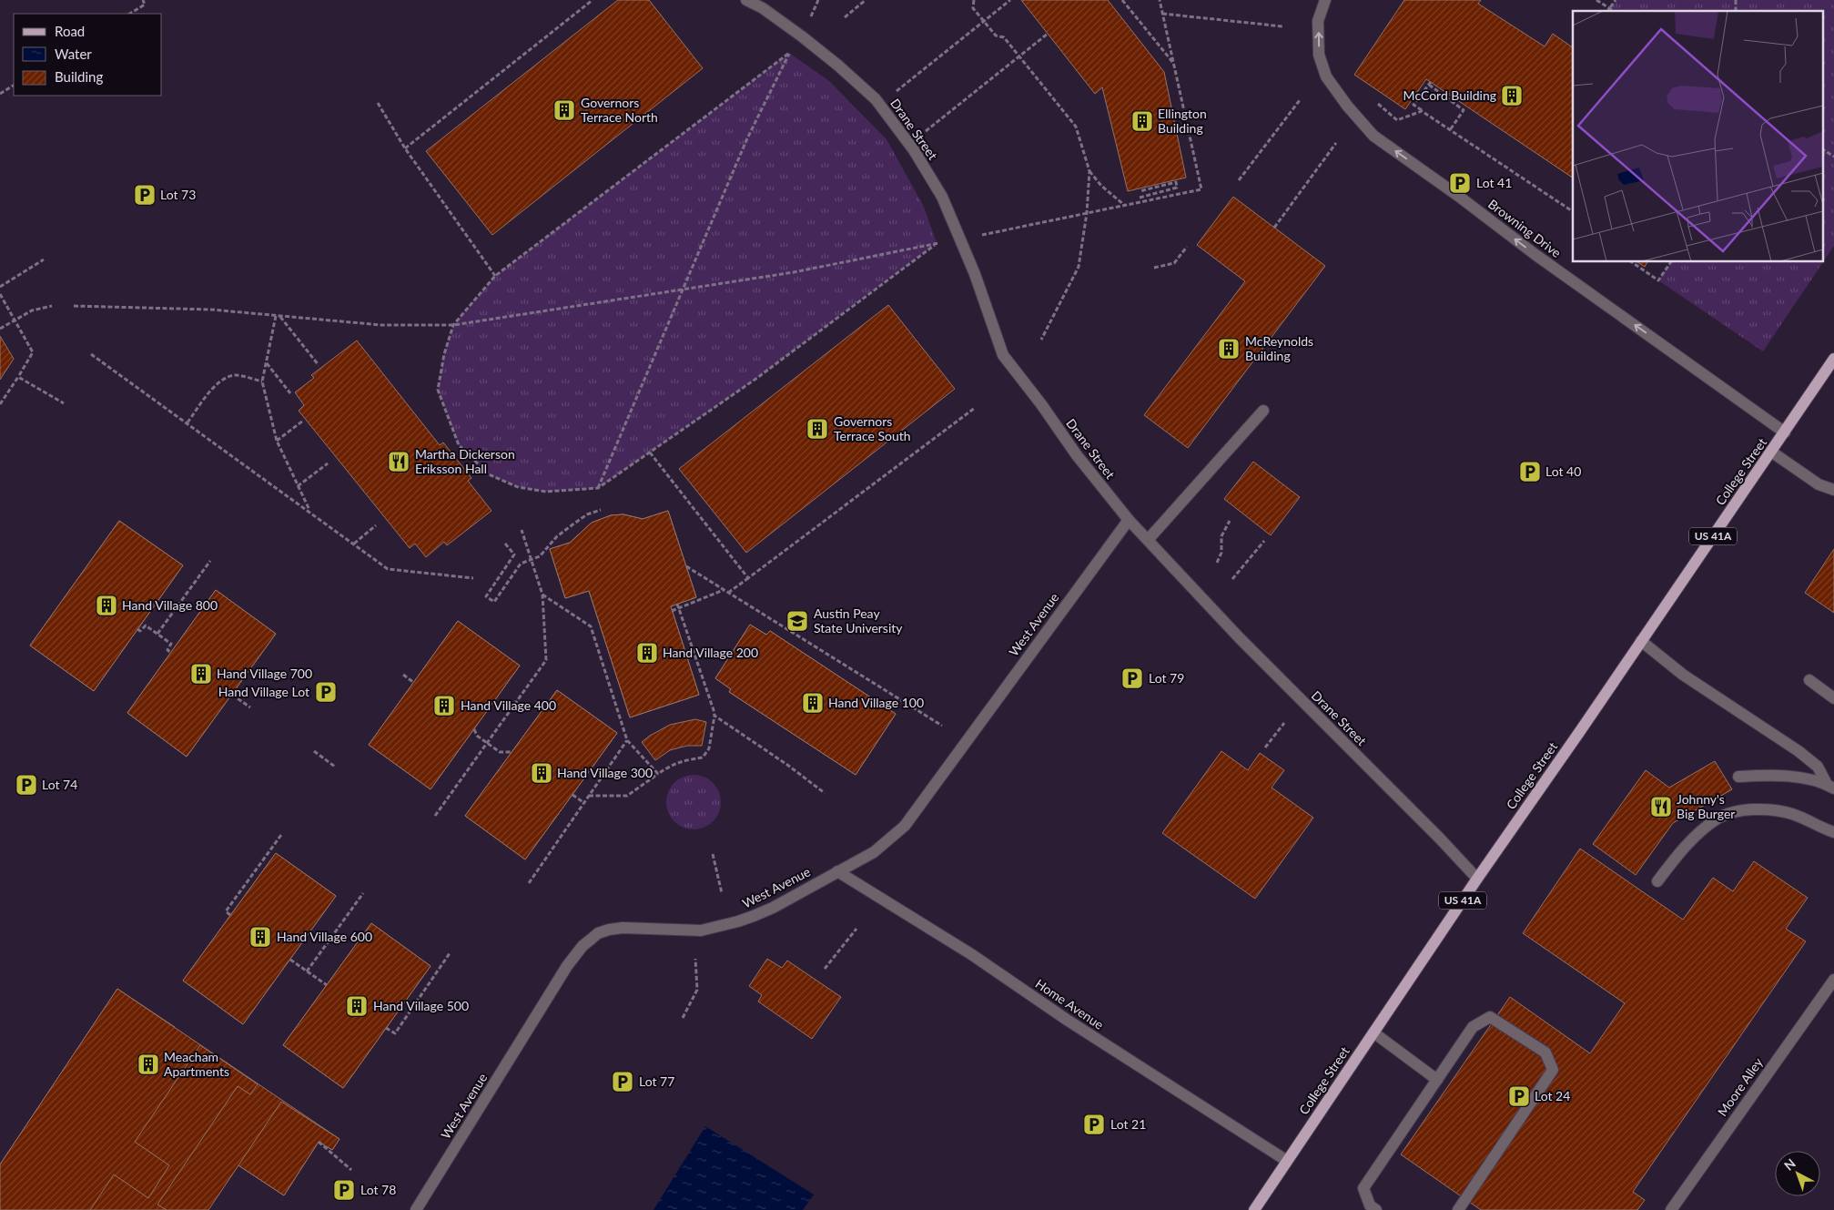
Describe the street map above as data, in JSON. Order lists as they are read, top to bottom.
{
  "streets": {
    "main road": ["College Street", "US 41A"],
    "street": [
      "Drane Street",
      "Browning Drive",
      "West Avenue",
      "Home Avenue",
      "Moore Alley"
    ]
  },
  "crossings": [
    ["Drane Street", "College Street"],
    ["Drane Street", "West Avenue"],
    ["Browning Drive", "College Street"],
    ["College Street", "Home Avenue"],
    ["West Avenue", "Home Avenue"]
  ],
  "one_way": ["Browning Drive"],
  "places": {
    "building": [
      "McCord Building",
      "Governors Terrace North",
      "Ellington Building",
      "McReynolds Building",
      "Governors Terrace South",
      "Hand Village 800",
      "Hand Village 200",
      "Hand Village 700",
      "Hand Village 100",
      "Hand Village 400",
      "Hand Village 300",
      "Hand Village 600",
      "Hand Village 500",
      "Meacham Apartments"
    ],
    "parking": [
      "Lot 41",
      "Lot 73",
      "Lot 40",
      "Lot 79",
      "Hand Village Lot",
      "Lot 74",
      "Lot 77",
      "Lot 24",
      "Lot 21",
      "Lot 78"
    ],
    "restaurant": ["Martha Dickerson Eriksson Hall", "Johnny's Big Burger"],
    "school or university": ["Austin Peay State University"]
  },
  "legend": ["Road", "Water", "Building"],
  "north": "top left"
}
